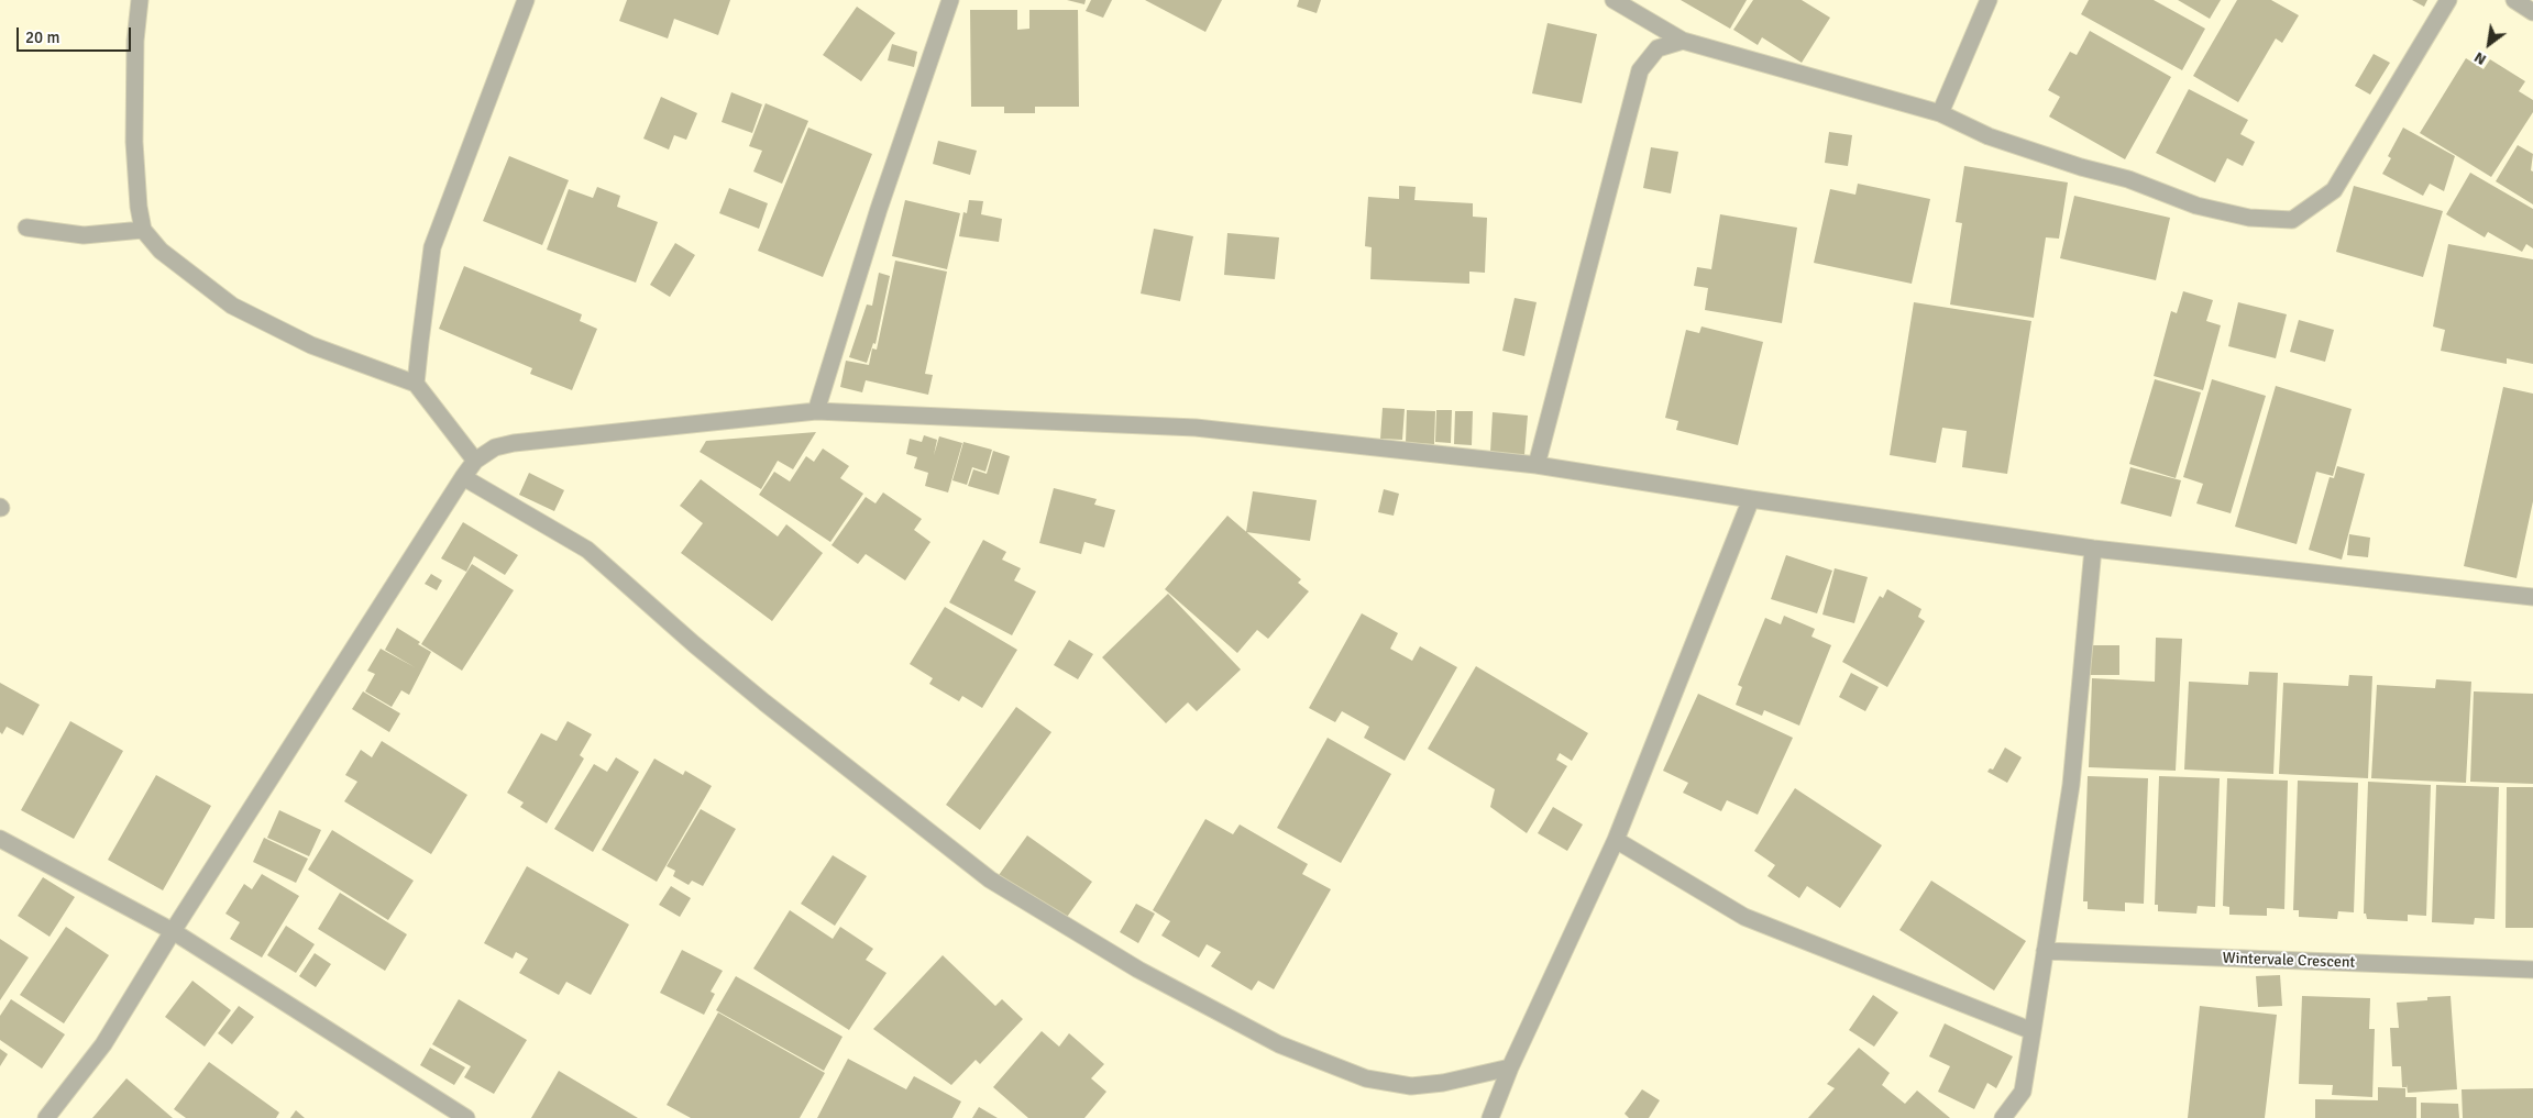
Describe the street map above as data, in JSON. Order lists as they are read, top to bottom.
{
  "streets": {
    "street": ["Wintervale Crescent"]
  },
  "scale_bar": "20 m",
  "north": "bottom left"
}
